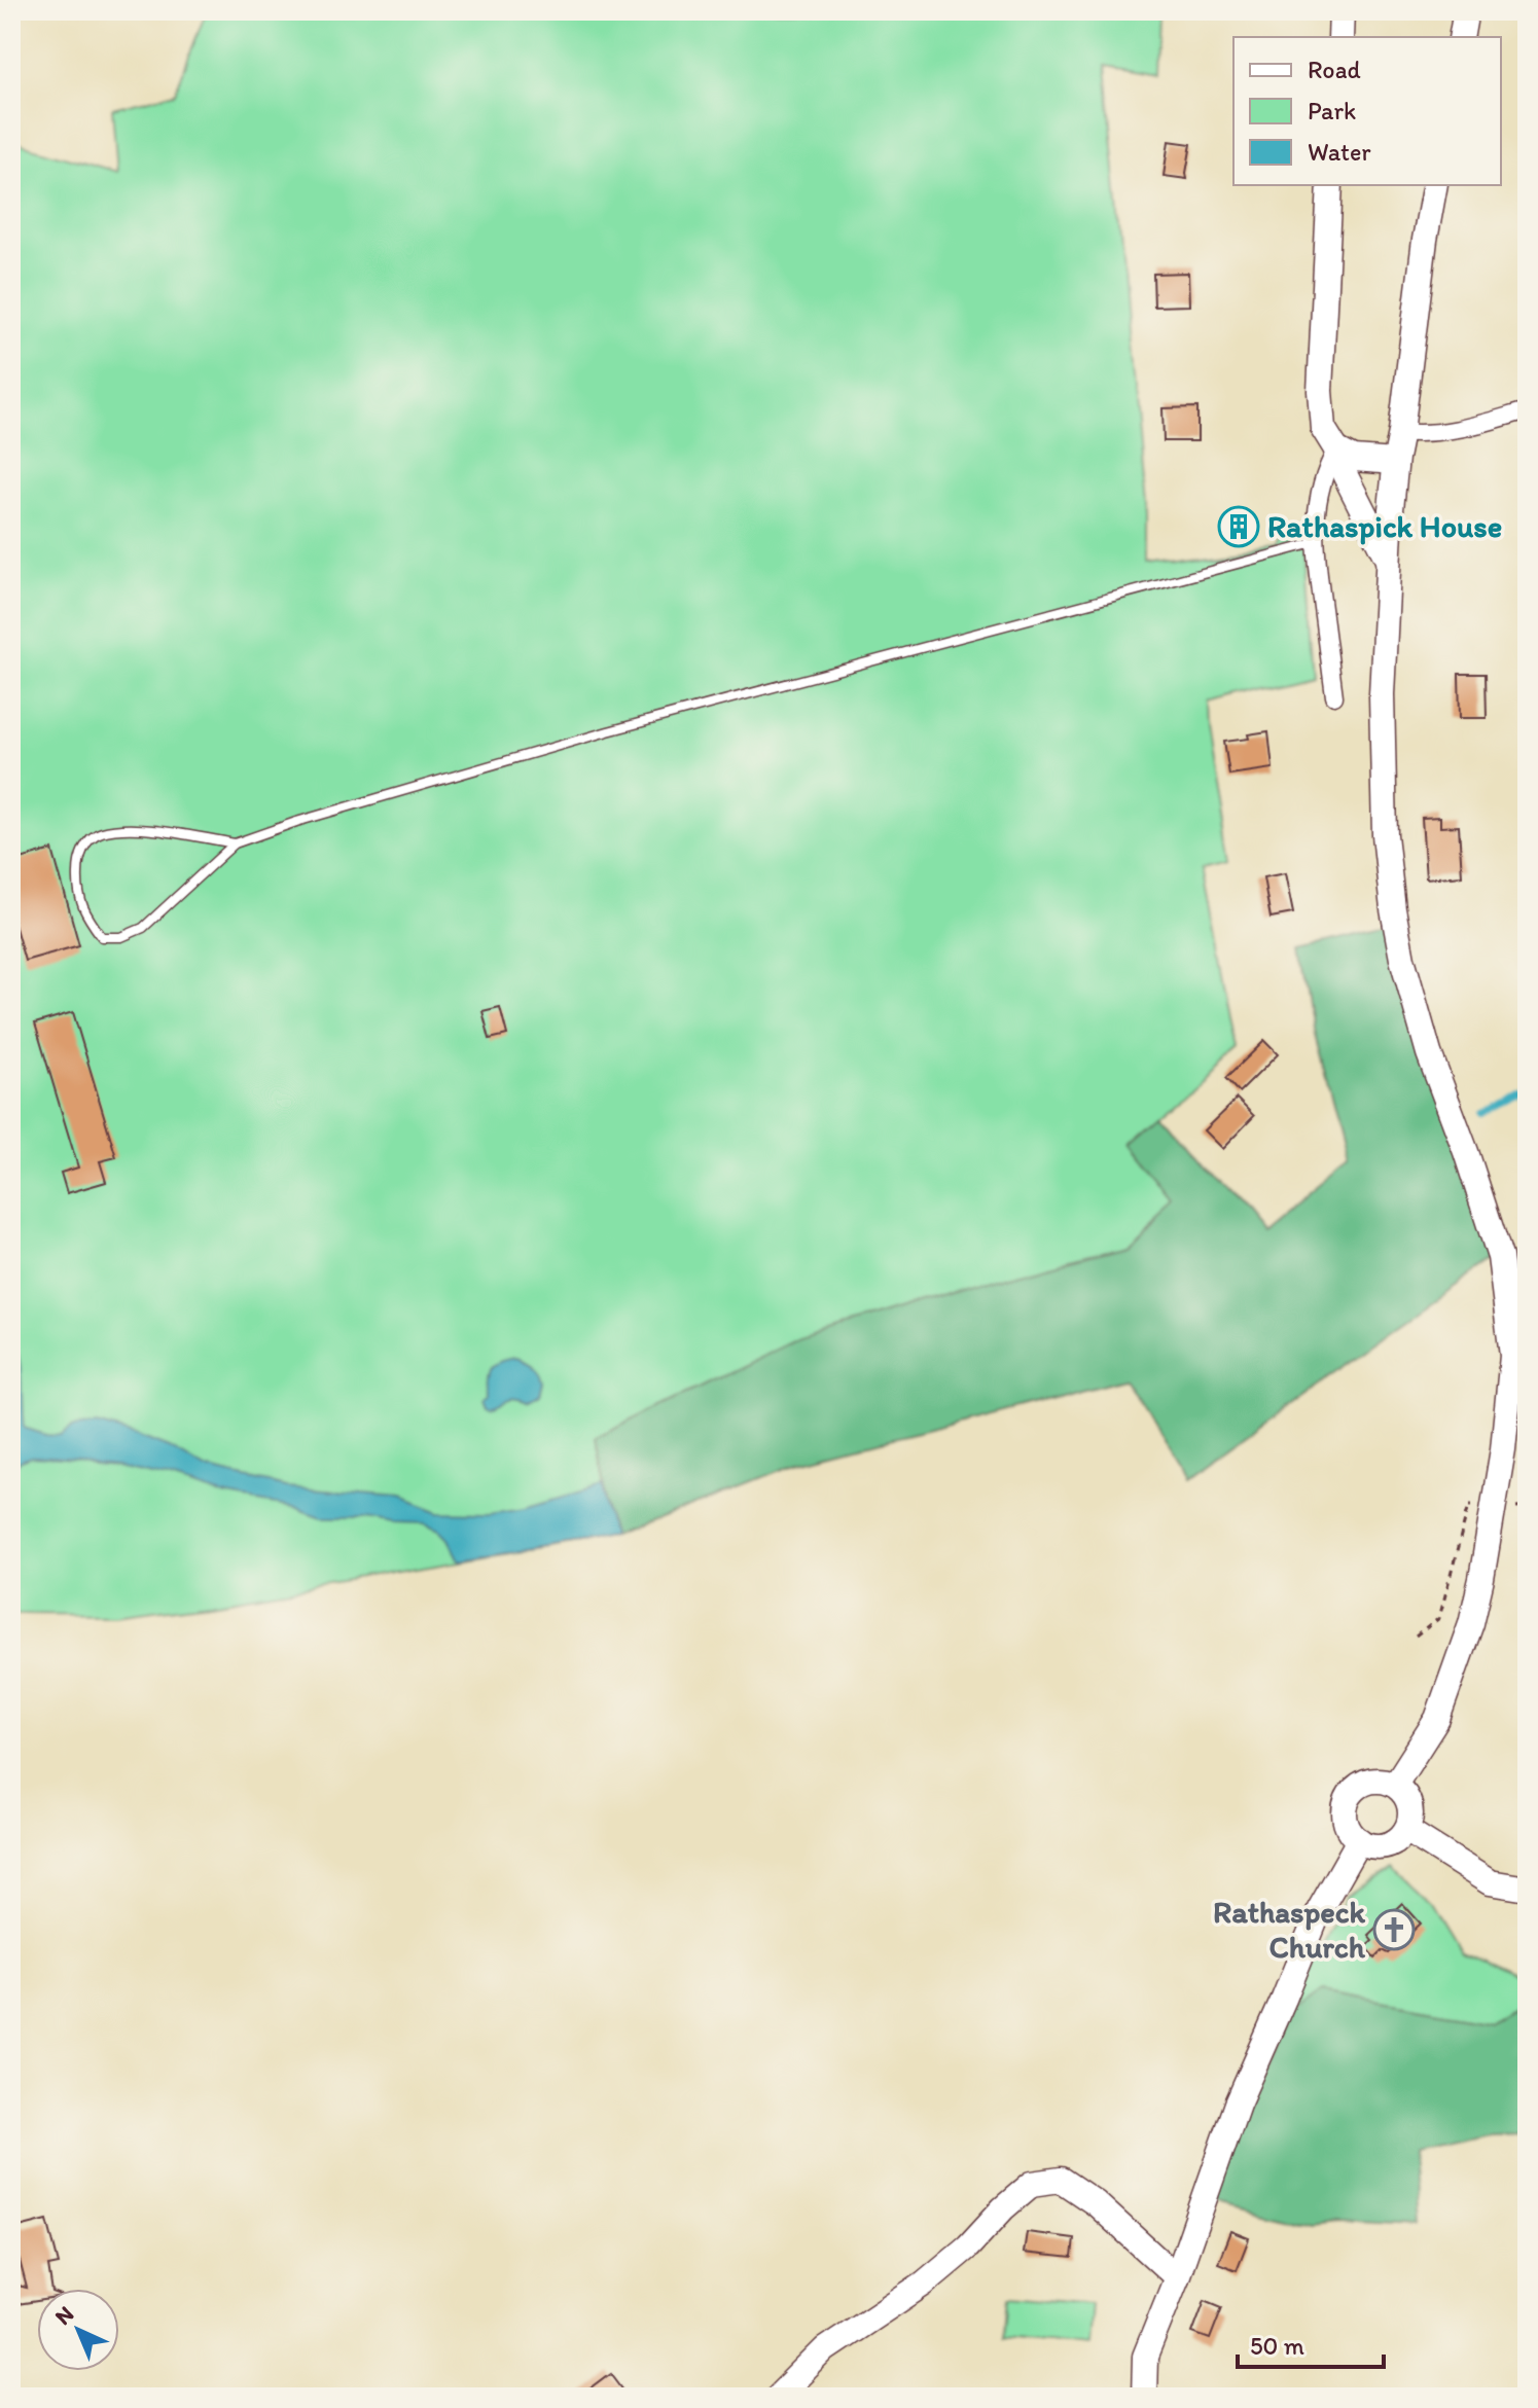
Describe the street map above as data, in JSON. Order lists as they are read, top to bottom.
{
  "places": {
    "building": ["Rathaspick House"],
    "church": ["Rathaspeck Church"]
  },
  "legend": ["Road", "Park", "Water"],
  "scale_bar": "50 m",
  "north": "top left"
}
